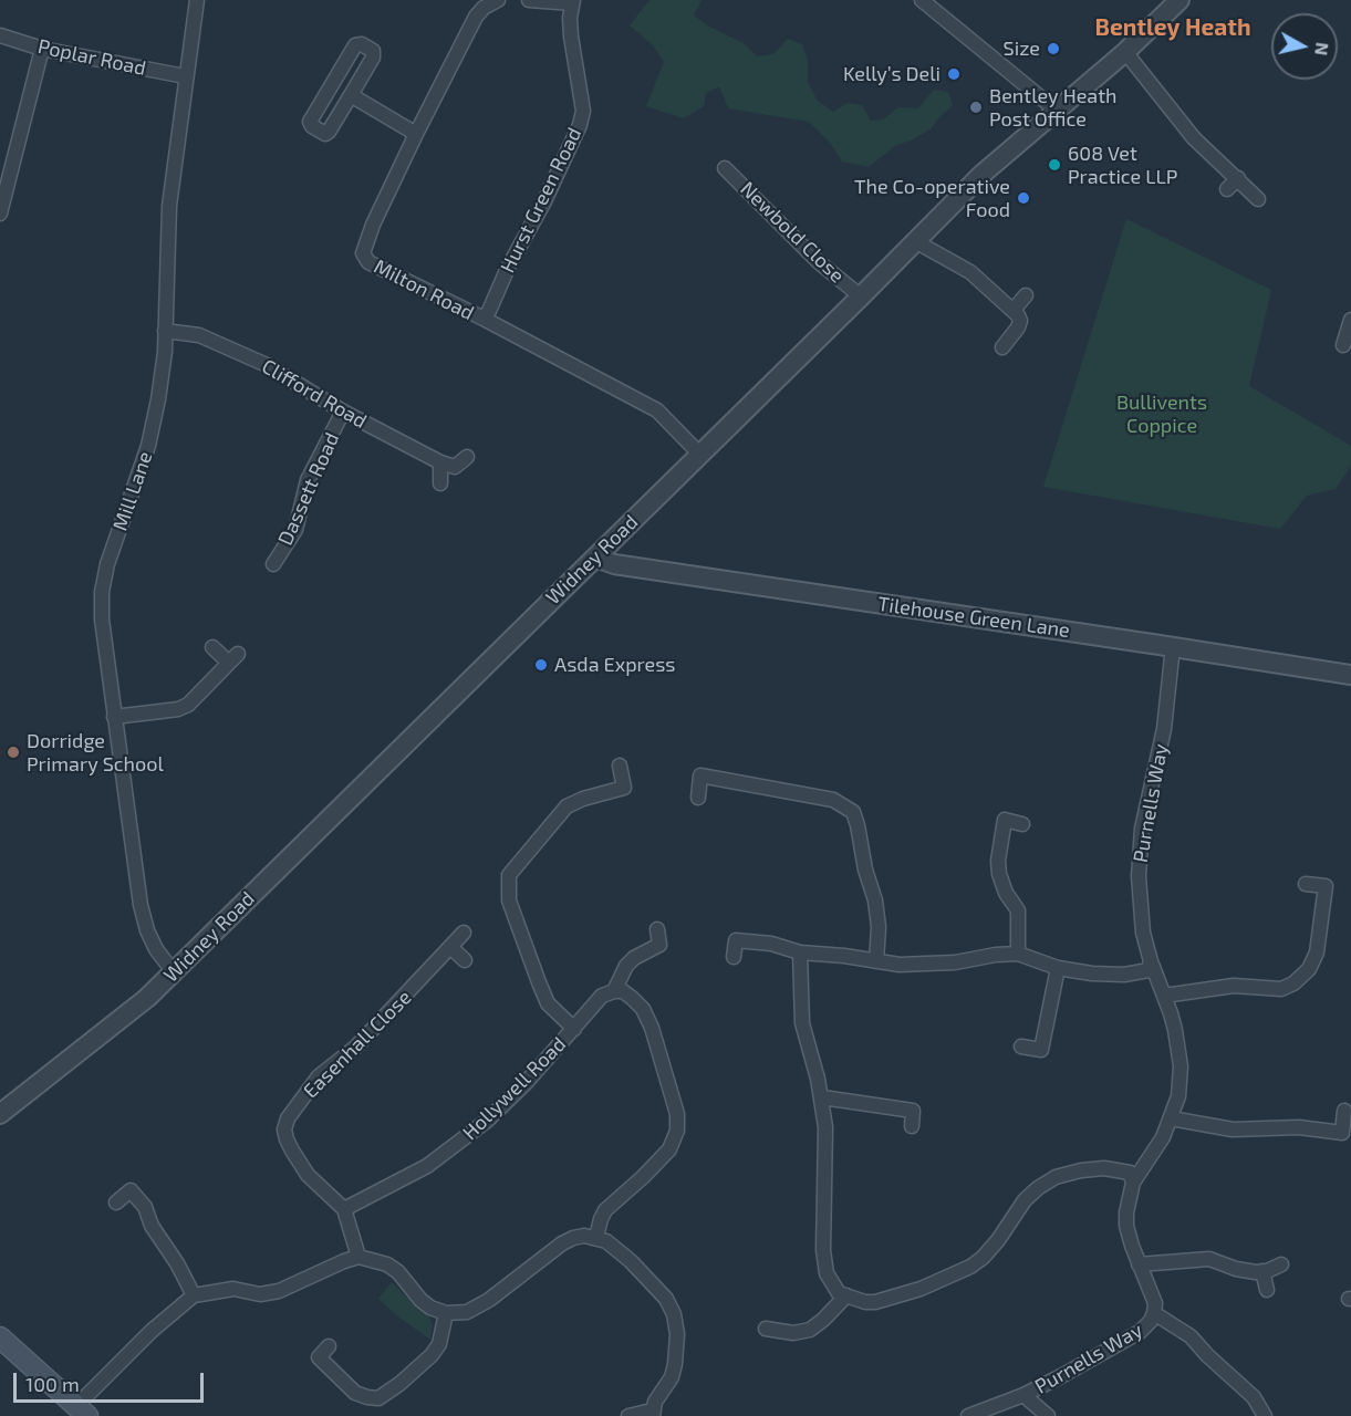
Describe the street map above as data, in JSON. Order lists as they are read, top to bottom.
{
  "streets": {
    "street": [
      "Poplar Road",
      "Hurst Green Road",
      "Newbold Close",
      "Milton Road",
      "Clifford Road",
      "Dassett Road",
      "Mill Lane",
      "Widney Road",
      "Tilehouse Green Lane",
      "Purnells Way",
      "Easenhall Close",
      "Hollywell Road"
    ]
  },
  "crossings": [
    ["Poplar Road", "Mill Lane"],
    ["Hurst Green Road", "Milton Road"],
    ["Newbold Close", "Widney Road"],
    ["Milton Road", "Widney Road"],
    ["Clifford Road", "Dassett Road"],
    ["Clifford Road", "Mill Lane"],
    ["Mill Lane", "Widney Road"],
    ["Widney Road", "Tilehouse Green Lane"],
    ["Tilehouse Green Lane", "Purnells Way"],
    ["Easenhall Close", "Hollywell Road"]
  ],
  "districts": ["Bentley Heath"],
  "parks": ["Bullivents Coppice"],
  "places": [
    "Size",
    "Kelly’s Deli",
    "Bentley Heath Post Office",
    "608 Vet Practice LLP",
    "The Co-operative Food",
    "Asda Express",
    "Dorridge Primary School"
  ],
  "scale_bar": "100 m",
  "north": "right"
}
